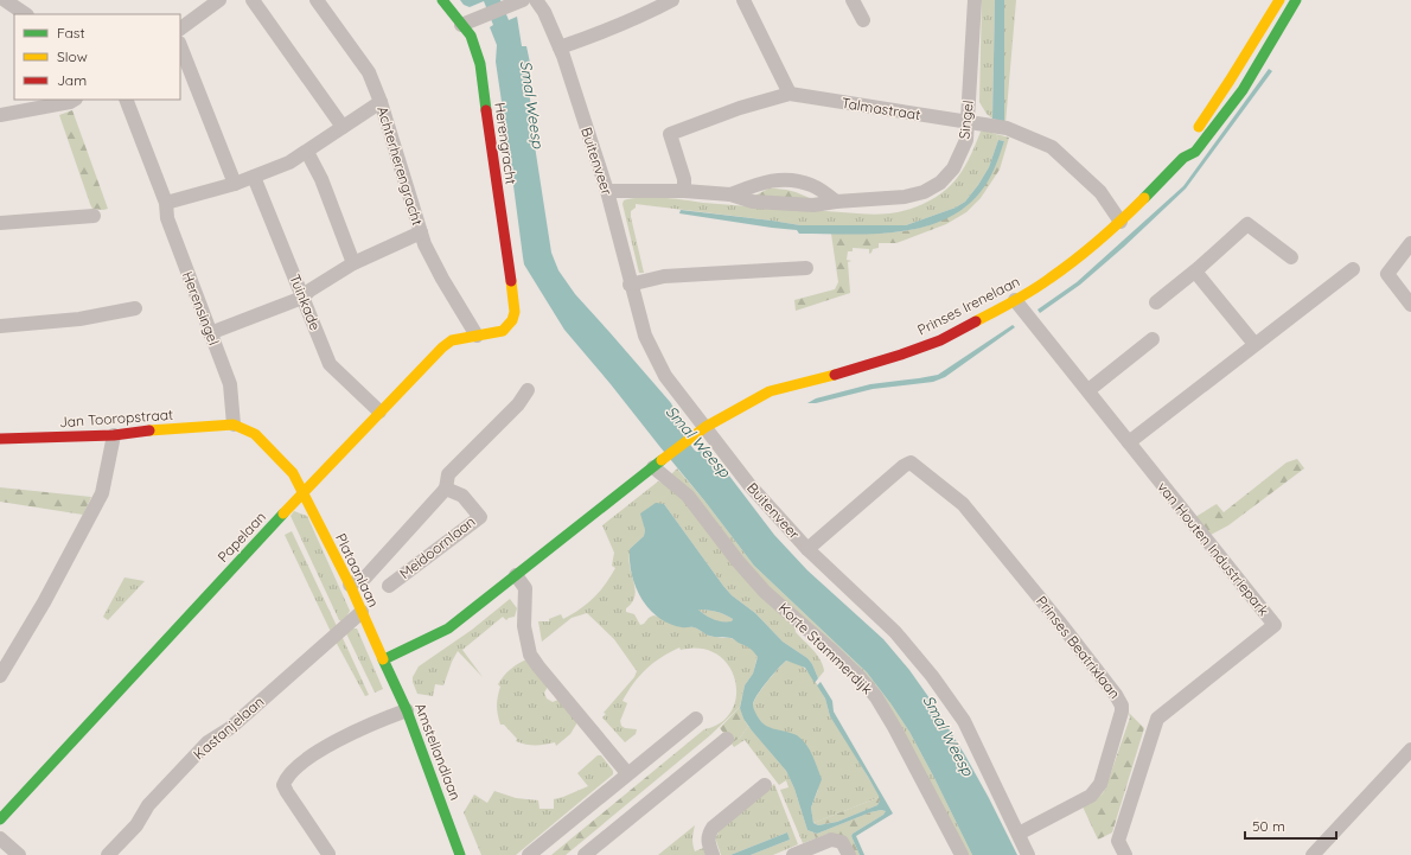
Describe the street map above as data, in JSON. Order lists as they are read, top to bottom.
{
  "streets": {
    "main road": [
      "Herengracht",
      "Prinses Irenelaan",
      "Jan Tooropstraat",
      "Papelaan",
      "Plataanlaan",
      "Amstellandlaan"
    ],
    "street": [
      "Talmastraat",
      "Singel",
      "Buitenveer",
      "Achterherengracht",
      "Tuinkade",
      "Herensingel",
      "Meidoornlaan",
      "van Houten Industriepark",
      "Prinses Beatrixlaan",
      "Korte Stammerdijk",
      "Kastanjelaan"
    ]
  },
  "crossings": [
    ["Talmastraat", "Singel"],
    ["Talmastraat", "Prinses Irenelaan"],
    ["Singel", "Buitenveer"],
    ["Herengracht", "Papelaan"],
    ["Buitenveer", "Prinses Irenelaan"],
    ["Buitenveer", "Prinses Beatrixlaan"],
    ["Achterherengracht", "Papelaan"],
    ["Tuinkade", "Papelaan"],
    ["Prinses Irenelaan", "van Houten Industriepark"],
    ["Prinses Irenelaan", "Plataanlaan"],
    ["Prinses Irenelaan", "Korte Stammerdijk"],
    ["Prinses Irenelaan", "Amstellandlaan"],
    ["Herensingel", "Jan Tooropstraat"],
    ["Papelaan", "Plataanlaan"],
    ["Meidoornlaan", "Plataanlaan"],
    ["Plataanlaan", "Kastanjelaan"],
    ["Plataanlaan", "Amstellandlaan"]
  ],
  "water": ["Smal Weesp"],
  "legend": ["Fast", "Slow", "Jam"],
  "scale_bar": "50 m"
}
